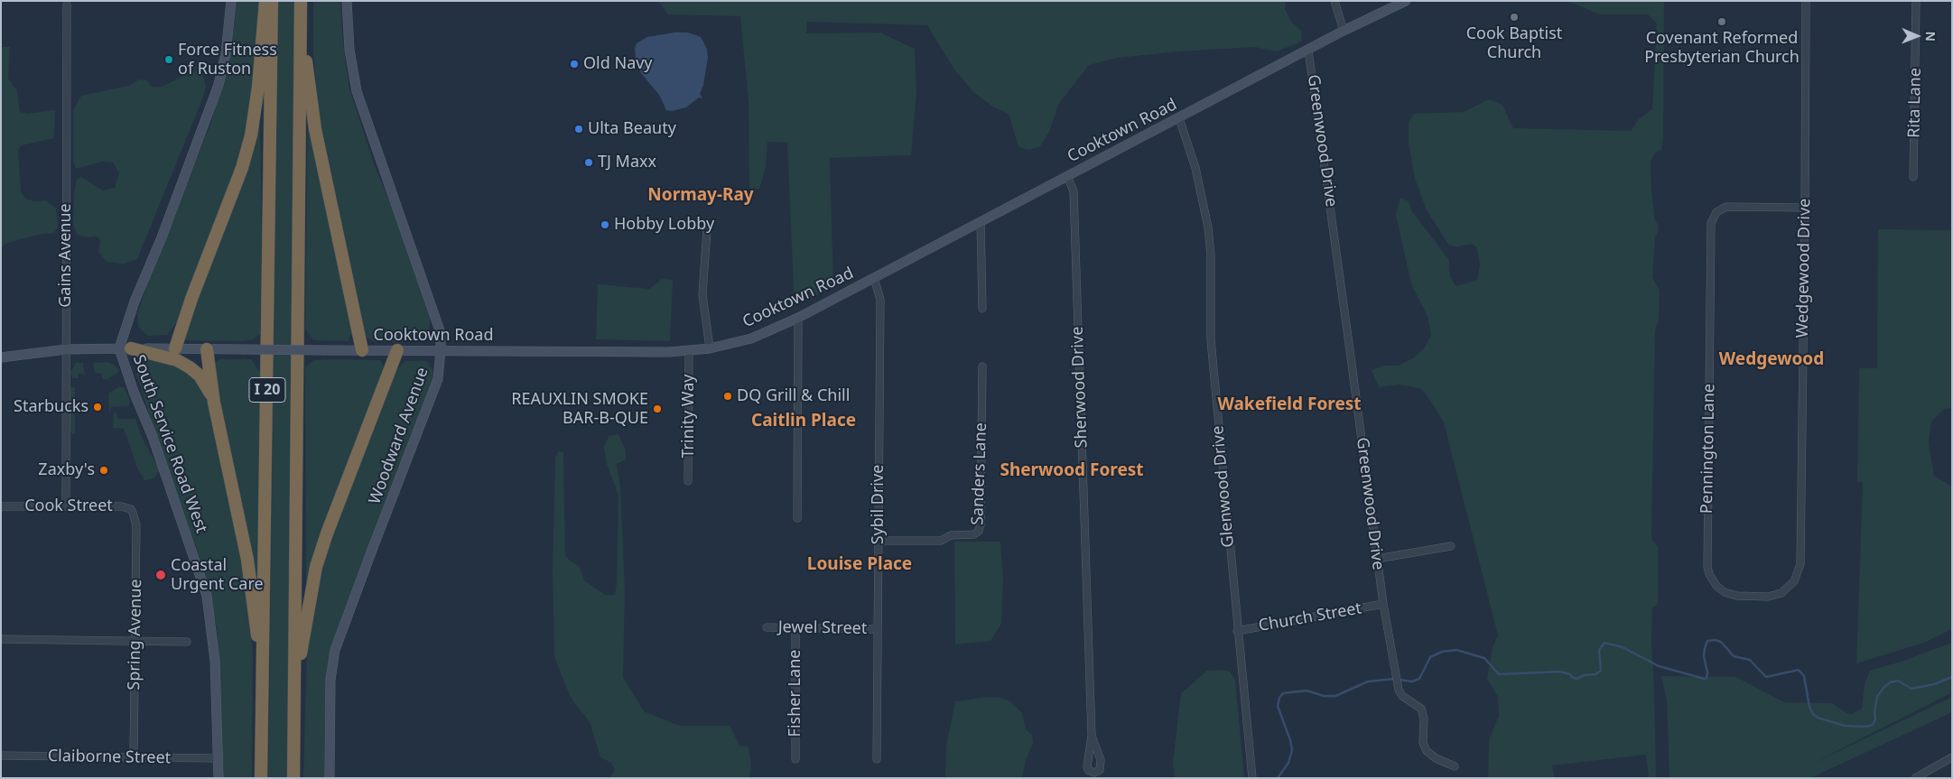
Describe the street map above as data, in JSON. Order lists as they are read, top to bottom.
{
  "streets": {
    "highway": ["I 20"],
    "main road": ["Cooktown Road", "Woodward Avenue", "South Service Road West"],
    "street": [
      "Rita Lane",
      "Greenwood Drive",
      "Gains Avenue",
      "Wedgewood Drive",
      "Sherwood Drive",
      "Trinity Way",
      "Pennington Lane",
      "Sanders Lane",
      "Glenwood Drive",
      "Sybil Drive",
      "Cook Street",
      "Church Street",
      "Jewel Street",
      "Spring Avenue",
      "Fisher Lane",
      "Claiborne Street"
    ]
  },
  "crossings": [
    ["Cooktown Road", "Greenwood Drive"],
    ["Cooktown Road", "Gains Avenue"],
    ["Cooktown Road", "Sherwood Drive"],
    ["Cooktown Road", "Trinity Way"],
    ["Cooktown Road", "Woodward Avenue"],
    ["Cooktown Road", "South Service Road West"],
    ["Cooktown Road", "Glenwood Drive"],
    ["Cooktown Road", "Sybil Drive"],
    ["Greenwood Drive", "Church Street"],
    ["Gains Avenue", "Cook Street"],
    ["Wedgewood Drive", "Pennington Lane"],
    ["South Service Road West", "Claiborne Street"],
    ["Sanders Lane", "Sybil Drive"],
    ["Glenwood Drive", "Church Street"],
    ["Sybil Drive", "Jewel Street"],
    ["Cook Street", "Spring Avenue"],
    ["Jewel Street", "Fisher Lane"],
    ["Spring Avenue", "Claiborne Street"]
  ],
  "districts": [
    "Normay-Ray",
    "Wedgewood",
    "Wakefield Forest",
    "Caitlin Place",
    "Sherwood Forest",
    "Louise Place"
  ],
  "places": [
    "Cook Baptist Church",
    "Covenant Reformed Presbyterian Church",
    "Force Fitness of Ruston",
    "Old Navy",
    "Ulta Beauty",
    "TJ Maxx",
    "Hobby Lobby",
    "DQ Grill & Chill",
    "Starbucks",
    "REAUXLIN SMOKE BAR-B-QUE",
    "Zaxby's",
    "Coastal Urgent Care"
  ],
  "north": "right"
}
